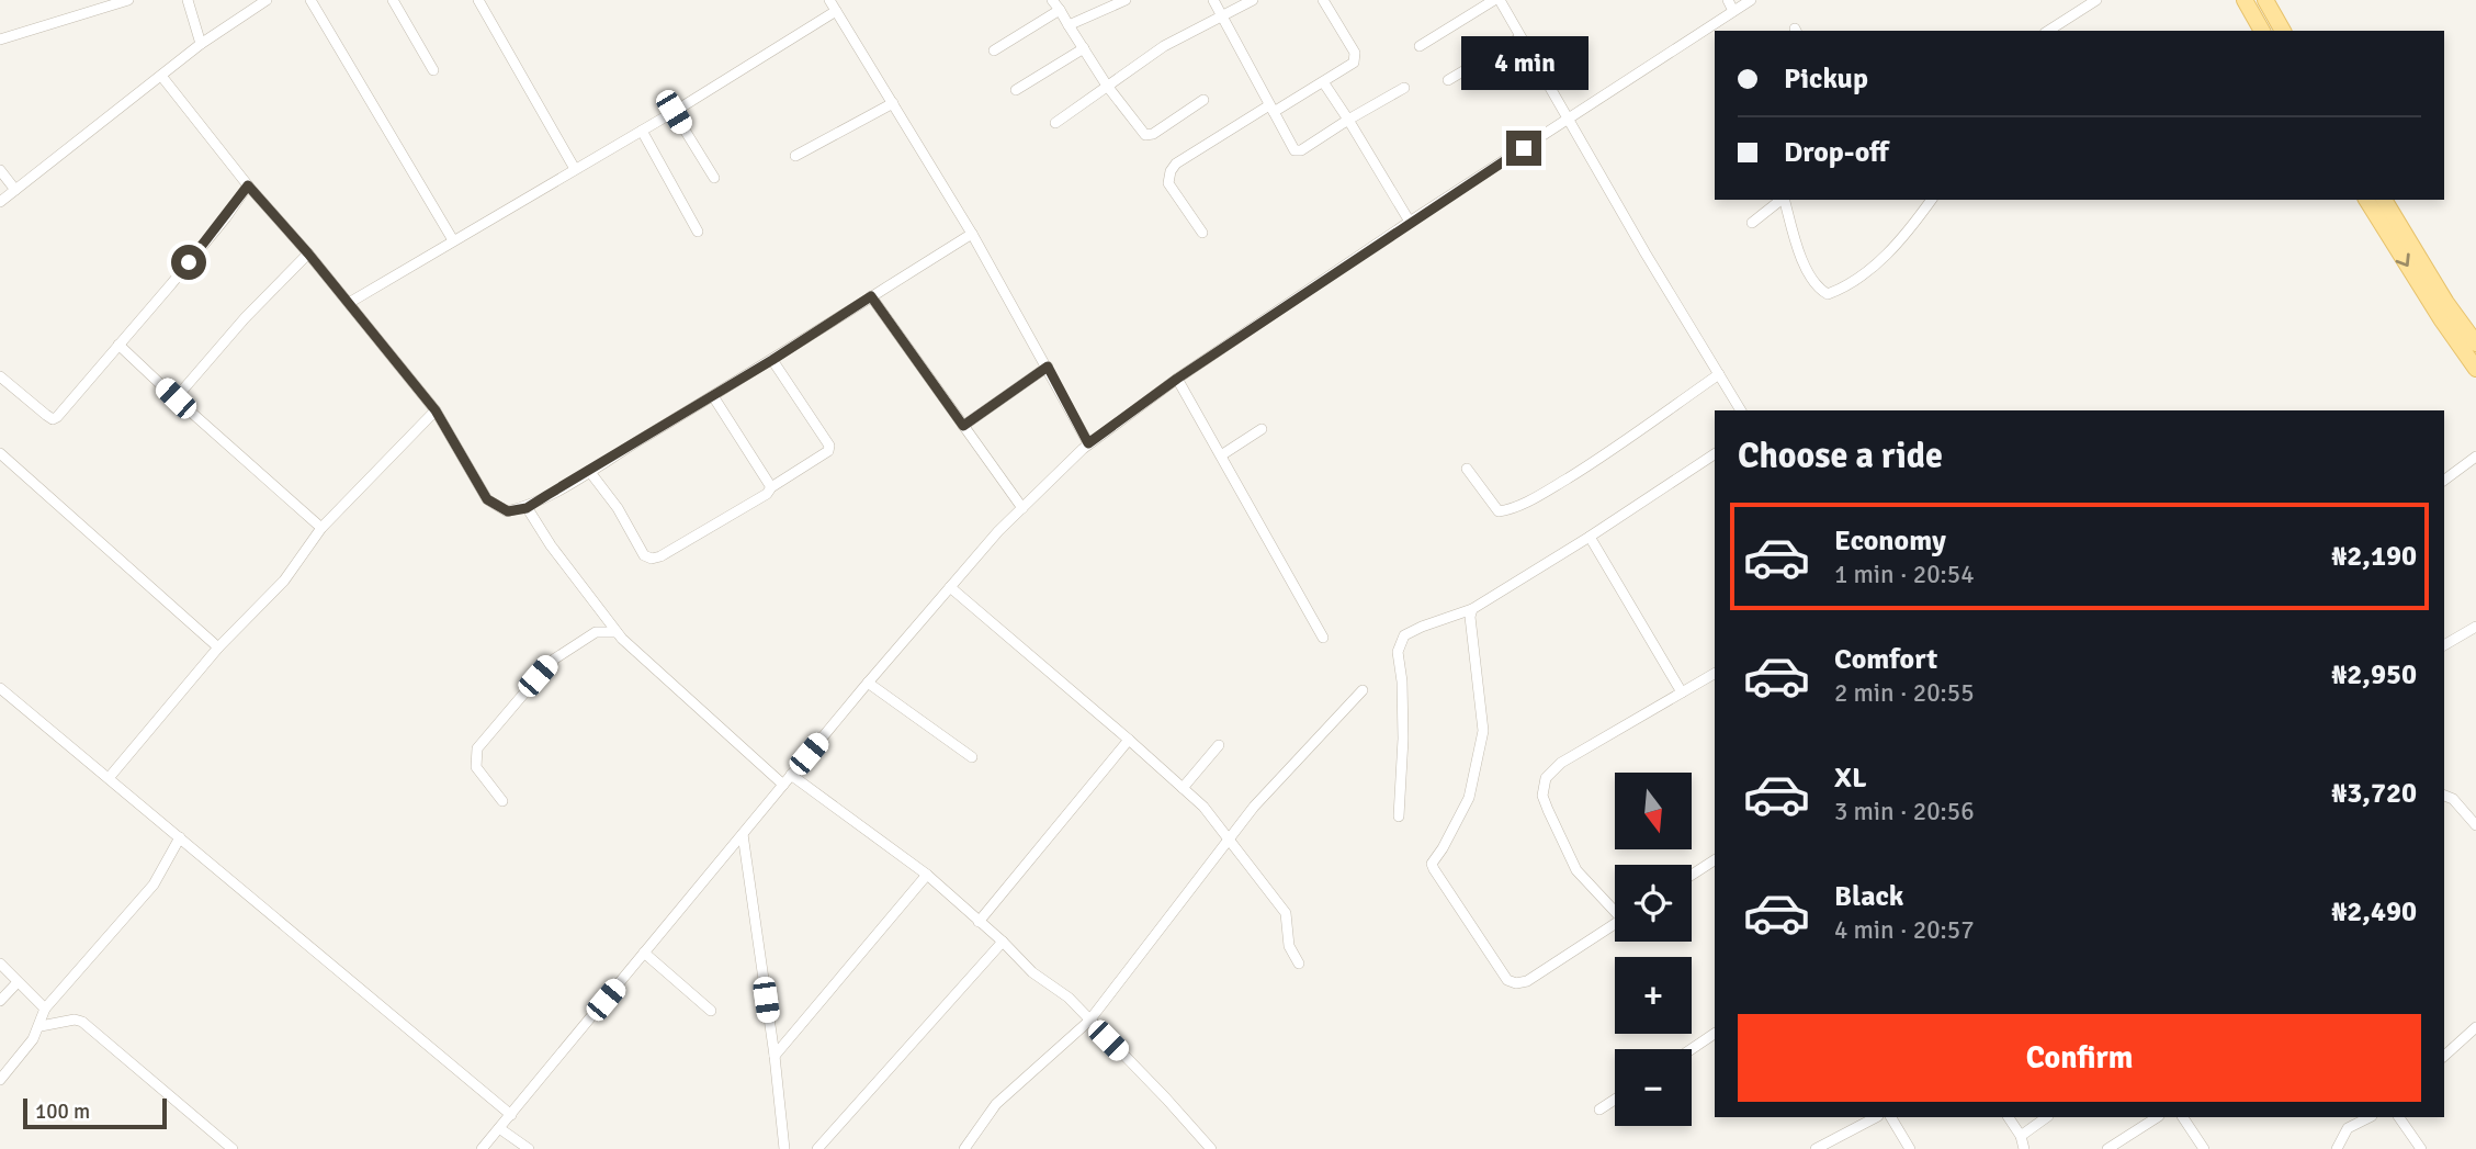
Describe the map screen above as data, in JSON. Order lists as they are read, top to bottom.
{
  "scale_bar": "100 m",
  "north": "bottom",
  "page": {
    "banner": ["Pickup", "Drop-off"],
    "bubble": "4 min",
    "heading": "Choose a ride",
    "list": [
      {
        "name": "Economy",
        "note": "1 min · 20:54",
        "value": "₦2,190"
      },
      {
        "name": "Comfort",
        "note": "2 min · 20:55",
        "value": "₦2,950"
      },
      {
        "name": "XL",
        "note": "3 min · 20:56",
        "value": "₦3,720"
      },
      {
        "name": "Black",
        "note": "4 min · 20:57",
        "value": "₦2,490"
      }
    ],
    "map_buttons": ["+", "−"],
    "buttons": "Confirm",
    "scale": "100 m"
  }
}
